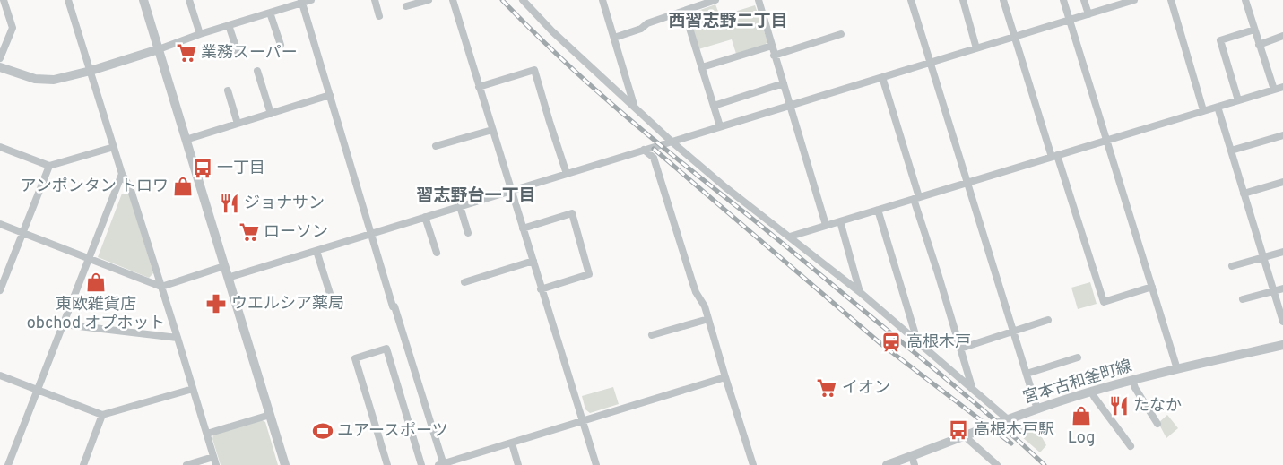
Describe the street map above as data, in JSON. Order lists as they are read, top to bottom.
{
  "streets": {
    "street": ["宮本古和釜町線"]
  },
  "districts": ["西習志野二丁目", "習志野台一丁目"],
  "places": {
    "supermarket": ["業務スーパー", "ローソン", "イオン"],
    "bus stop": ["一丁目", "高根木戸駅"],
    "shop": ["アンポンタン トロワ", "東欧雑貨店 obchod オプホット", "Log"],
    "restaurant": ["ジョナサン", "たなか"],
    "pharmacy": ["ウエルシア薬局"],
    "station": ["高根木戸"],
    "sports": ["ユアースポーツ"]
  }
}
